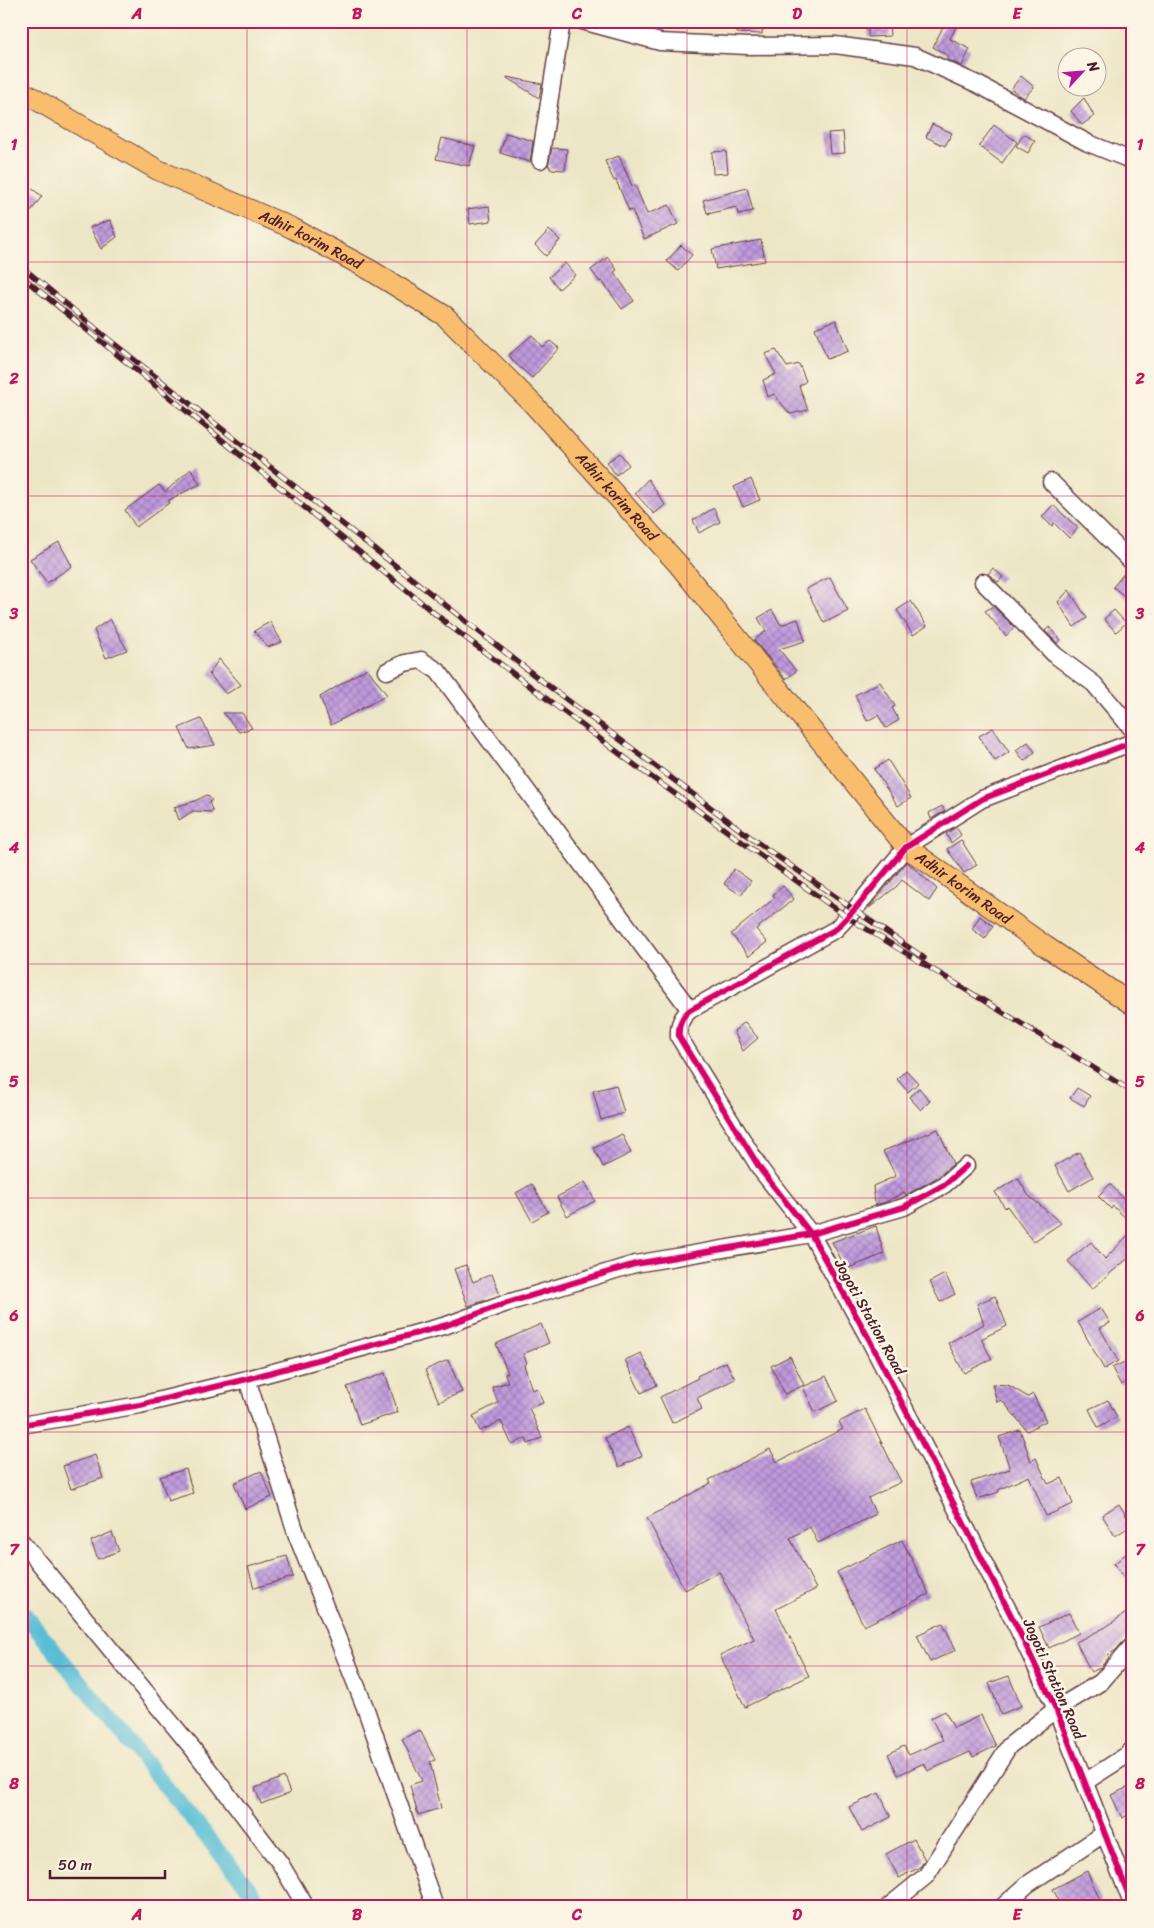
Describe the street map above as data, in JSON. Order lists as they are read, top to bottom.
{
  "streets": {
    "main road": ["Adhir korim Road"],
    "street": ["Jogoti Station Road"]
  },
  "scale_bar": "50 m",
  "north": "top right",
  "grid": {
    "columns": [
      "A",
      "B",
      "C",
      "D",
      "E"
    ],
    "rows": [
      "1",
      "2",
      "3",
      "4",
      "5",
      "6",
      "7",
      "8"
    ]
  }
}
